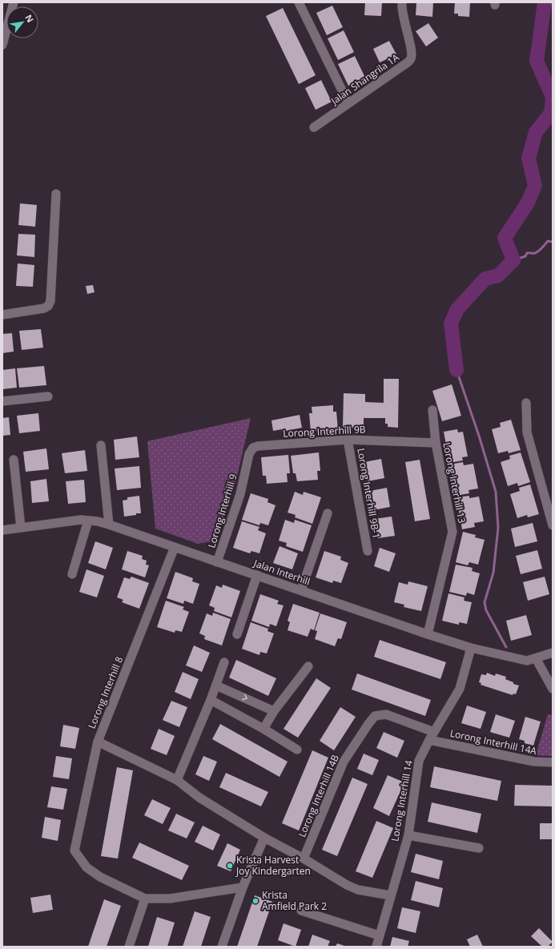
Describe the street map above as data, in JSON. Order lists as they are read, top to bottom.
{
  "streets": {
    "street": [
      "Jalan Shangrila 1A",
      "Lorong Interhill 9B",
      "Lorong Interhill 13",
      "Lorong Interhill 9B-1",
      "Lorong Interhill 9",
      "Jalan Interhill",
      "Lorong Interhill 8",
      "Lorong Interhill 14A",
      "Lorong Interhill 14B",
      "Lorong Interhill 14"
    ]
  },
  "crossings": [
    ["Lorong Interhill 9B", "Lorong Interhill 13"],
    ["Lorong Interhill 9B", "Lorong Interhill 9B-1"],
    ["Lorong Interhill 9B", "Lorong Interhill 9"],
    ["Lorong Interhill 13", "Jalan Interhill"],
    ["Lorong Interhill 9", "Jalan Interhill"],
    ["Jalan Interhill", "Lorong Interhill 8"],
    ["Jalan Interhill", "Lorong Interhill 14"],
    ["Lorong Interhill 14A", "Lorong Interhill 14B"],
    ["Lorong Interhill 14A", "Lorong Interhill 14"],
    ["Lorong Interhill 14B", "Lorong Interhill 14"]
  ],
  "places": ["Krista Harvest Joy Kindergarten", "Krista Amfield Park 2"],
  "north": "top right"
}
